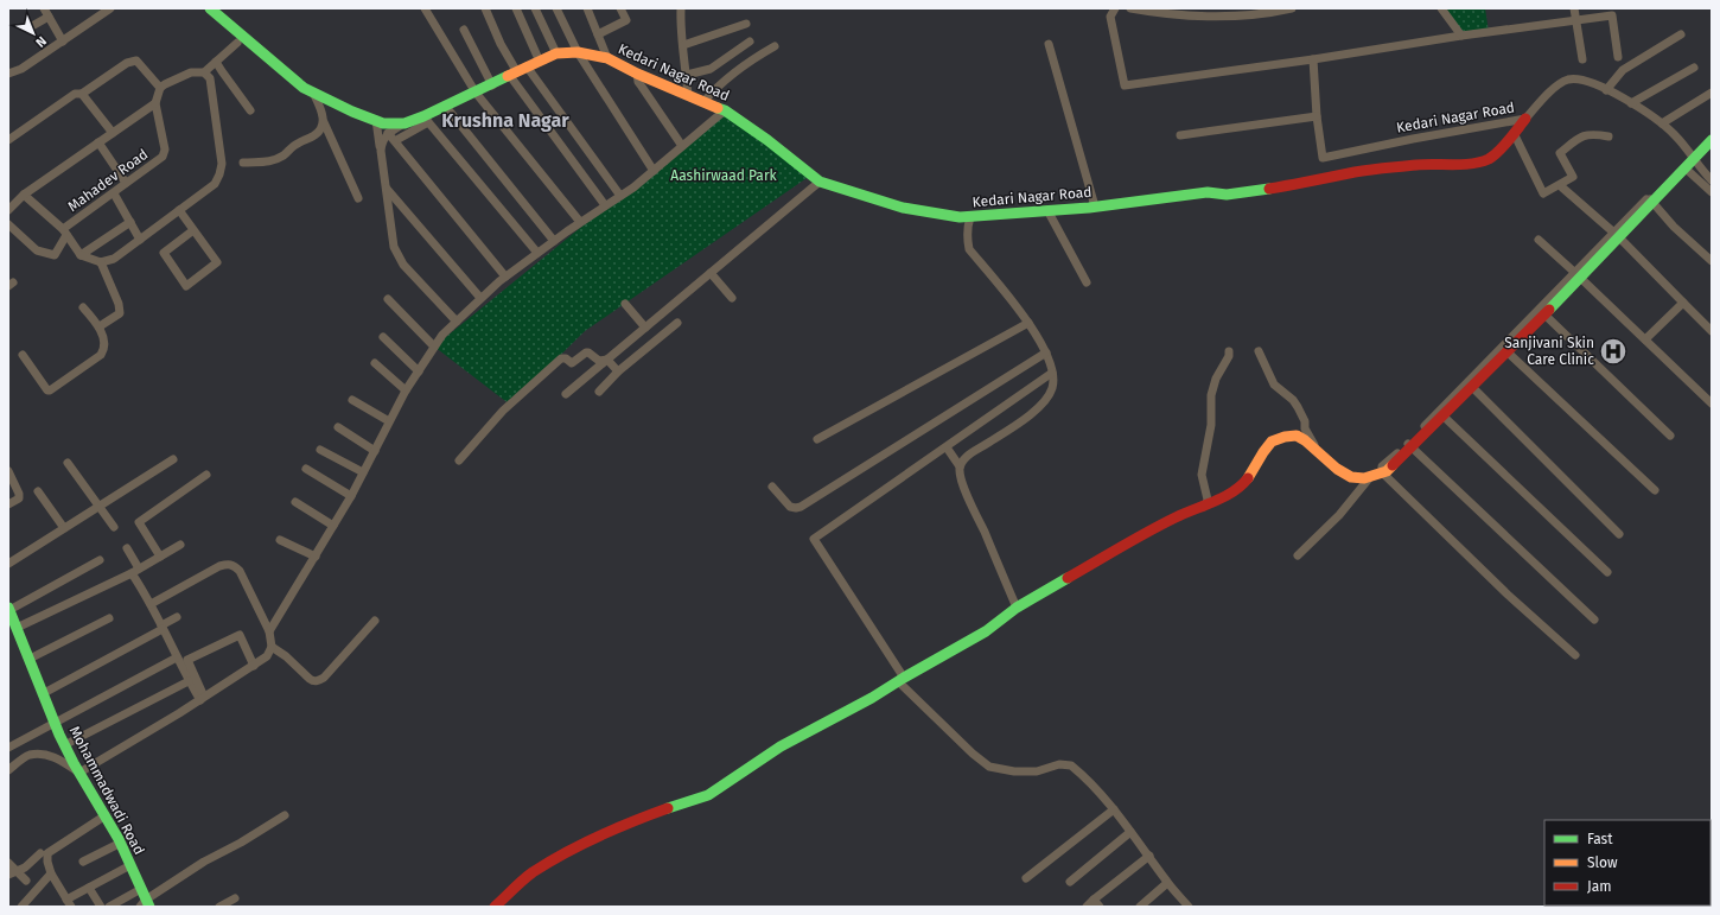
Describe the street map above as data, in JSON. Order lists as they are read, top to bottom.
{
  "streets": {
    "street": ["Kedari Nagar Road", "Mahadev Road", "Mohammadwadi Road"]
  },
  "districts": ["Krushna Nagar"],
  "parks": ["Aashirwaad Park"],
  "places": {
    "hospital": ["Sanjivani Skin Care Clinic"]
  },
  "legend": ["Fast", "Slow", "Jam"],
  "north": "bottom right"
}
